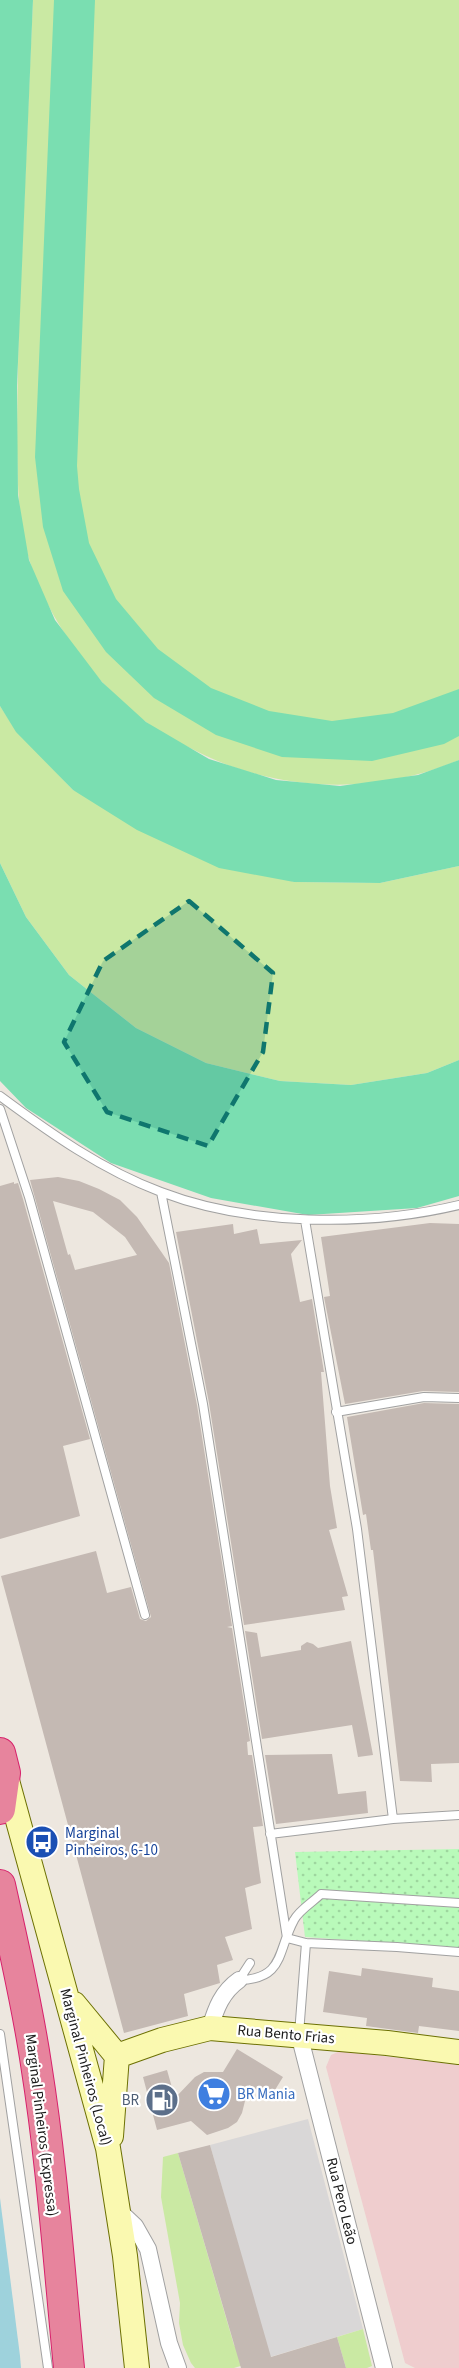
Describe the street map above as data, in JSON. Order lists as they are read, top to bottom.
{
  "streets": {
    "highway": ["Marginal Pinheiros (Expressa)"],
    "main road": ["Rua Bento Frias", "Marginal Pinheiros (Local)"],
    "street": ["Rua Pero Leão"]
  },
  "crossings": [
    ["Rua Bento Frias", "Rua Pero Leão"]
  ],
  "places": {
    "bus stop": ["Marginal Pinheiros, 6-10"],
    "supermarket": ["BR Mania"],
    "fuel station": ["BR"]
  }
}
